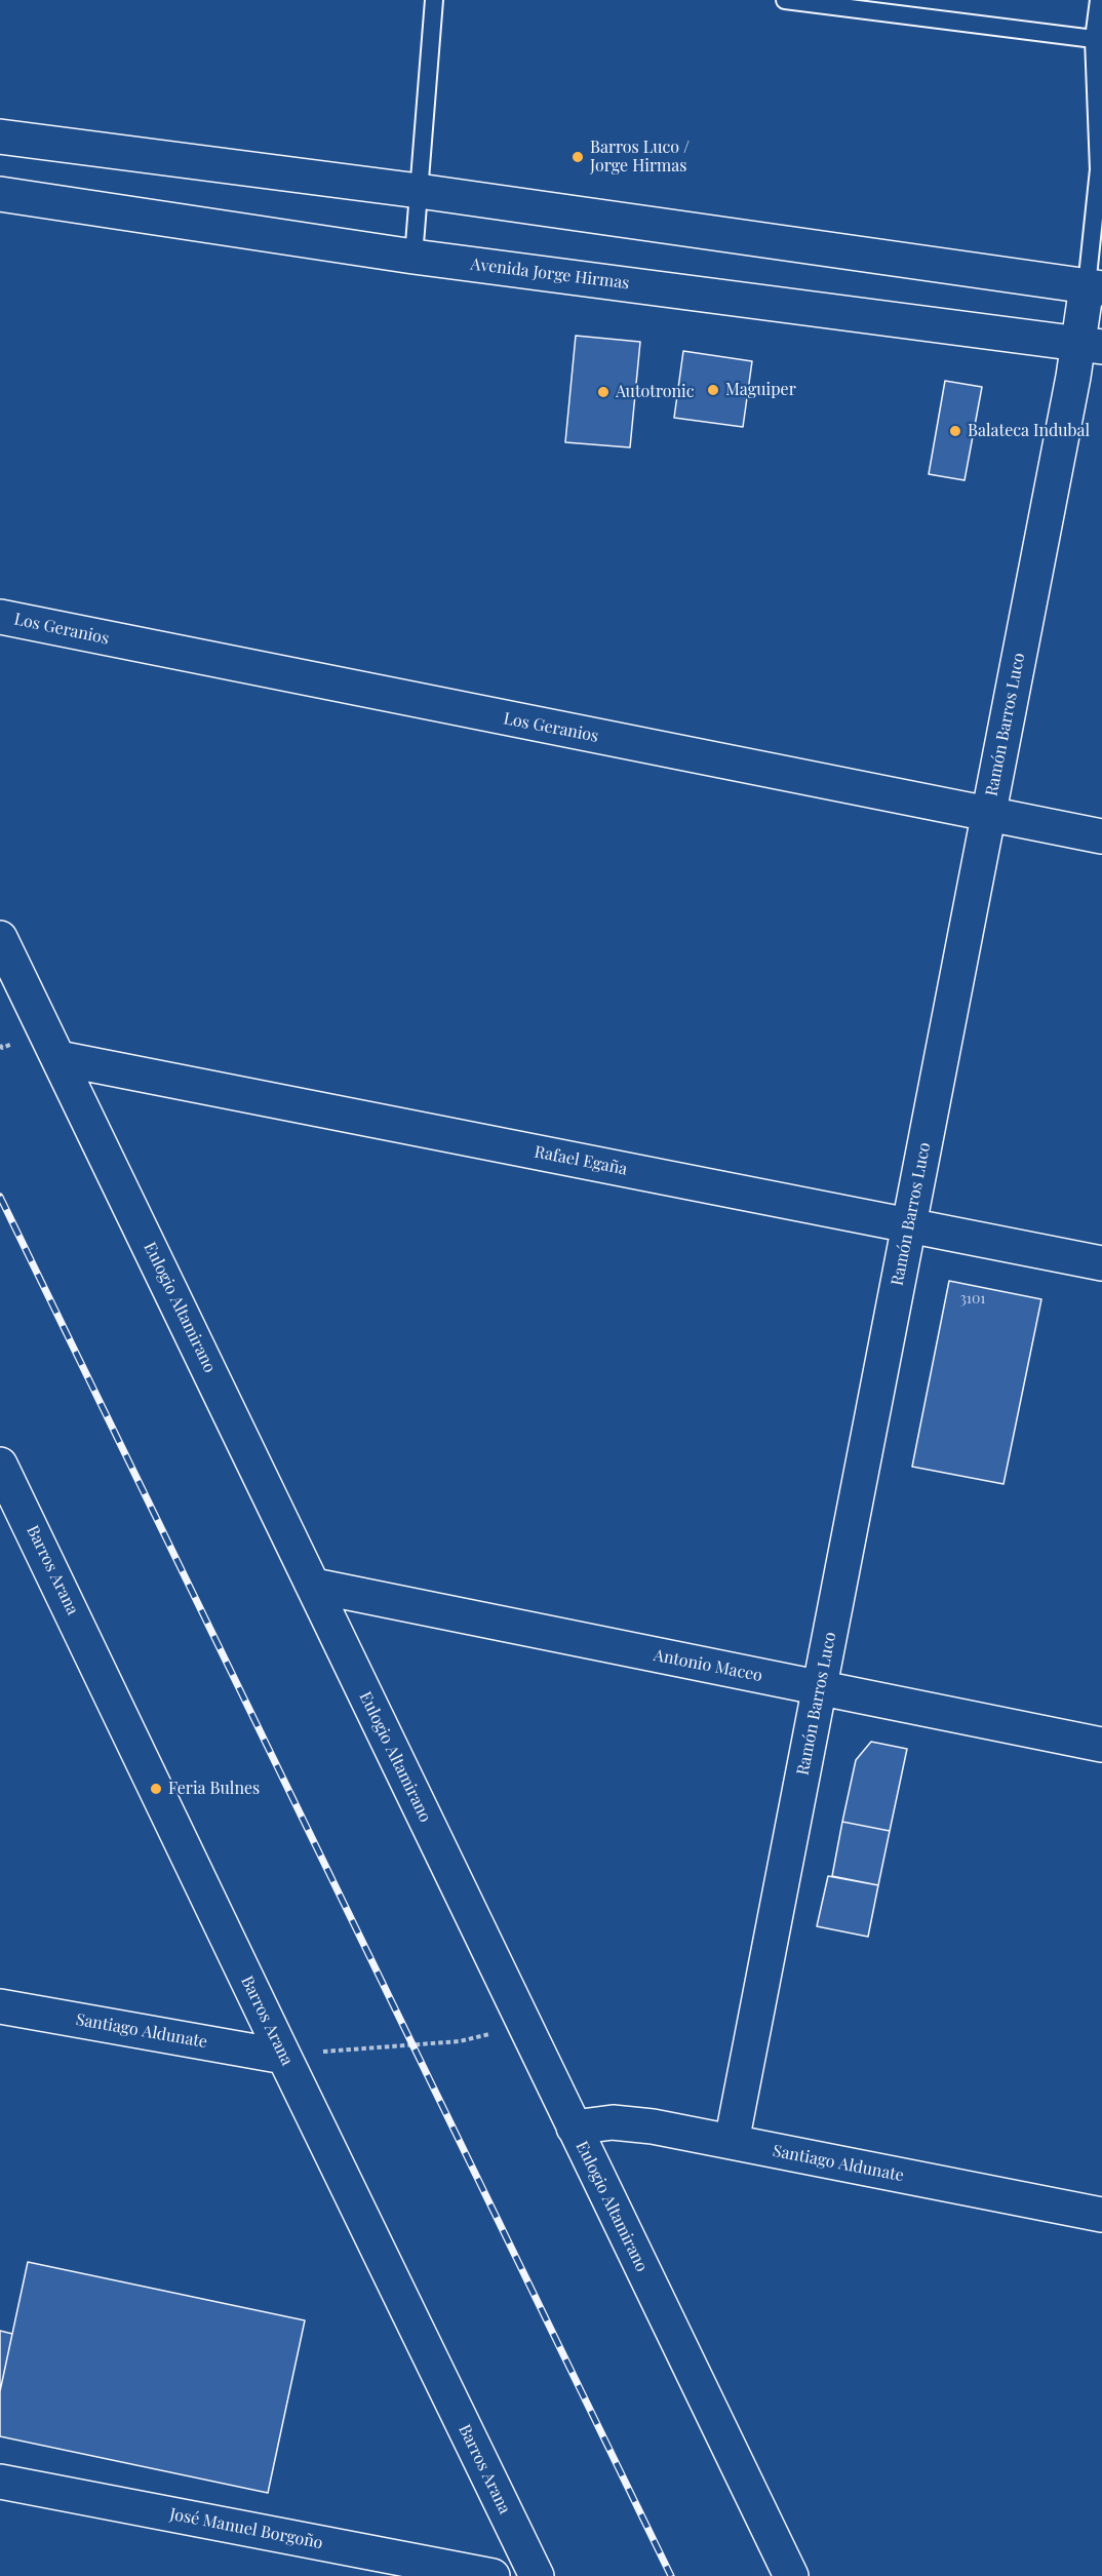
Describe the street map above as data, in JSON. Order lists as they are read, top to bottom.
{
  "streets": {
    "street": [
      "Avenida Jorge Hirmas",
      "Los Geranios",
      "Ramón Barros Luco",
      "Rafael Egaña",
      "Eulogio Altamirano",
      "Barros Arana",
      "Antonio Maceo",
      "Santiago Aldunate",
      "José Manuel Borgoño"
    ]
  },
  "crossings": [
    ["Avenida Jorge Hirmas", "Ramón Barros Luco"],
    ["Los Geranios", "Ramón Barros Luco"],
    ["Ramón Barros Luco", "Rafael Egaña"],
    ["Ramón Barros Luco", "Antonio Maceo"],
    ["Ramón Barros Luco", "Santiago Aldunate"],
    ["Rafael Egaña", "Eulogio Altamirano"],
    ["Eulogio Altamirano", "Antonio Maceo"],
    ["Eulogio Altamirano", "Santiago Aldunate"],
    ["Barros Arana", "Santiago Aldunate"]
  ],
  "places": [
    "Barros Luco / Jorge Hirmas",
    "Maguiper",
    "Autotronic",
    "Balateca Indubal",
    "Feria Bulnes"
  ],
  "house_numbers": ["3101"]
}
